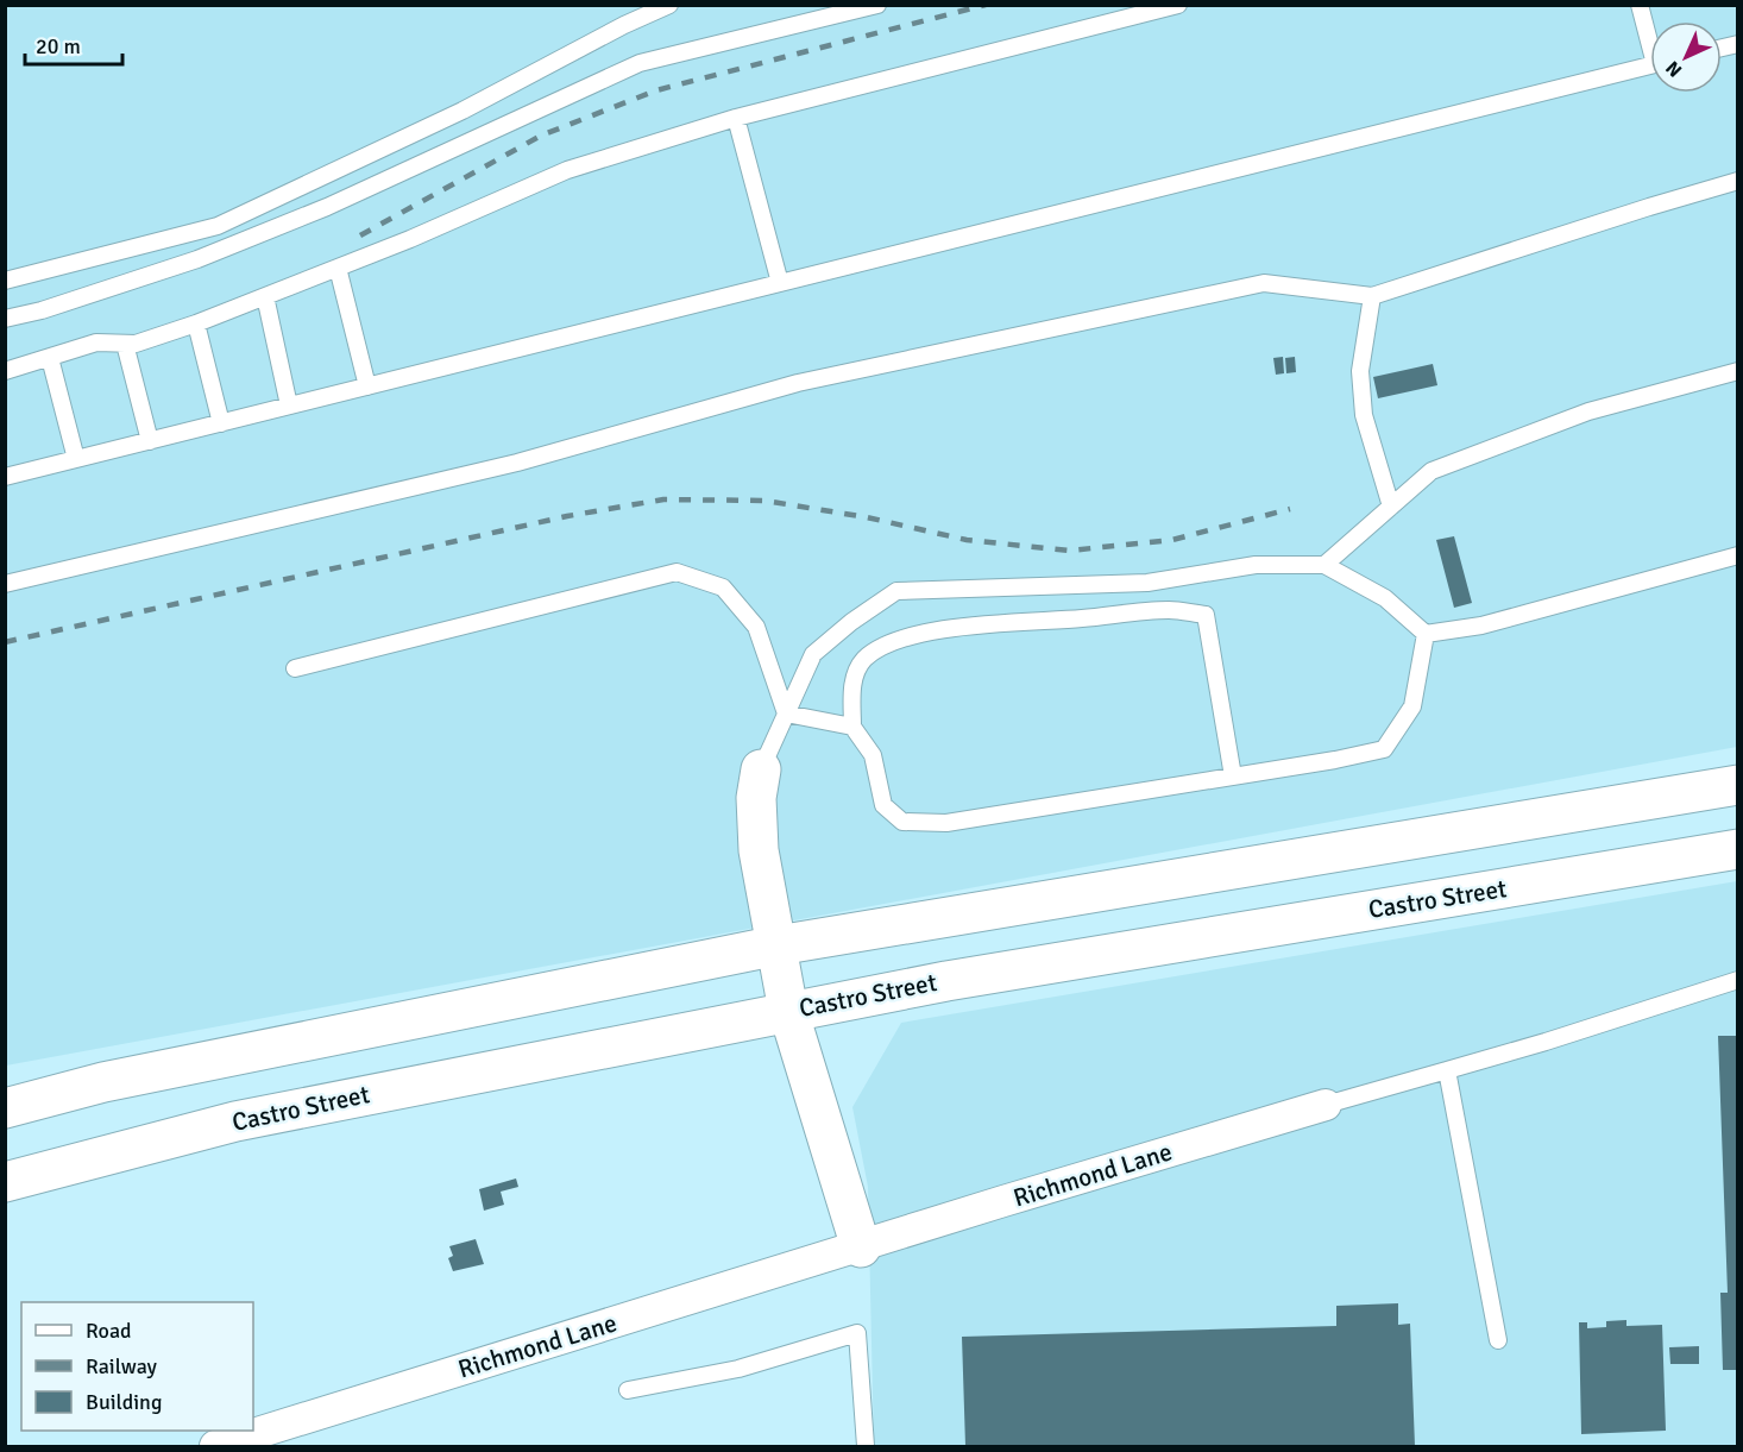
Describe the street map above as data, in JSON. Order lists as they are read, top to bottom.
{
  "streets": {
    "main road": ["Castro Street"],
    "street": ["Richmond Lane"]
  },
  "legend": ["Road", "Railway", "Building"],
  "scale_bar": "20 m",
  "north": "bottom left"
}
